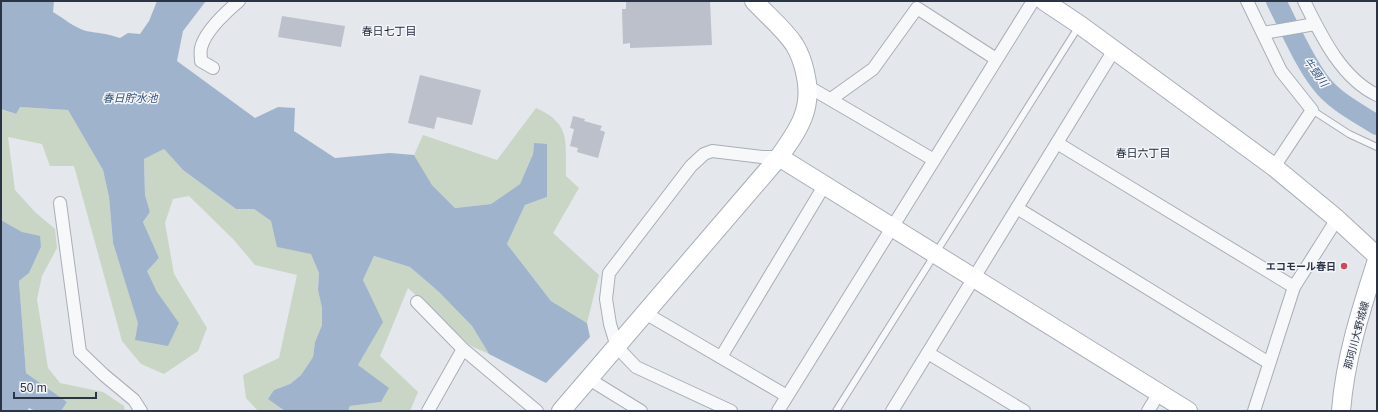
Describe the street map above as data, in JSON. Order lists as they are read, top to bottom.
{
  "streets": {
    "street": ["那珂川大野城線"]
  },
  "districts": ["春日七丁目", "春日六丁目"],
  "water": ["牛頸川", "春日貯水池"],
  "places": ["エコモール春日"],
  "scale_bar": "50 m"
}
